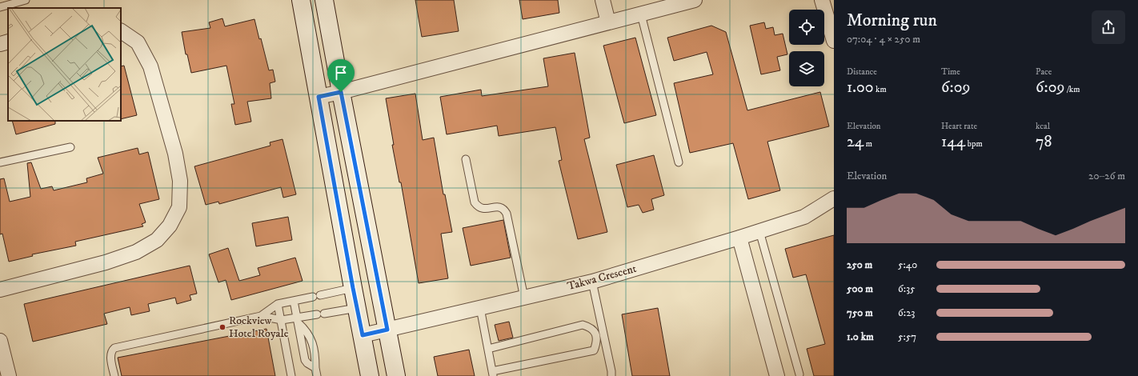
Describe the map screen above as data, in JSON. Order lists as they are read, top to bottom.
{
  "streets": {
    "street": ["Takwa Crescent"]
  },
  "places": ["Rockview Hotel Royale"],
  "page": {
    "heading": ["Morning run", "07:04 · 4 × 250 m"],
    "stats": [
      ["Distance", "1.00 km"],
      ["Time", "6:09"],
      ["Pace", "6:09 /km"],
      ["Elevation", "24 m"],
      ["Heart rate", "144 bpm"],
      ["kcal", "78"]
    ],
    "chart": ["Elevation", "20–26 m"],
    "list": [
      {
        "name": "250 m",
        "note": "5:40"
      },
      {
        "name": "500 m",
        "note": "6:35"
      },
      {
        "name": "750 m",
        "note": "6:23"
      },
      {
        "name": "1.0 km",
        "note": "5:57"
      }
    ]
  }
}
